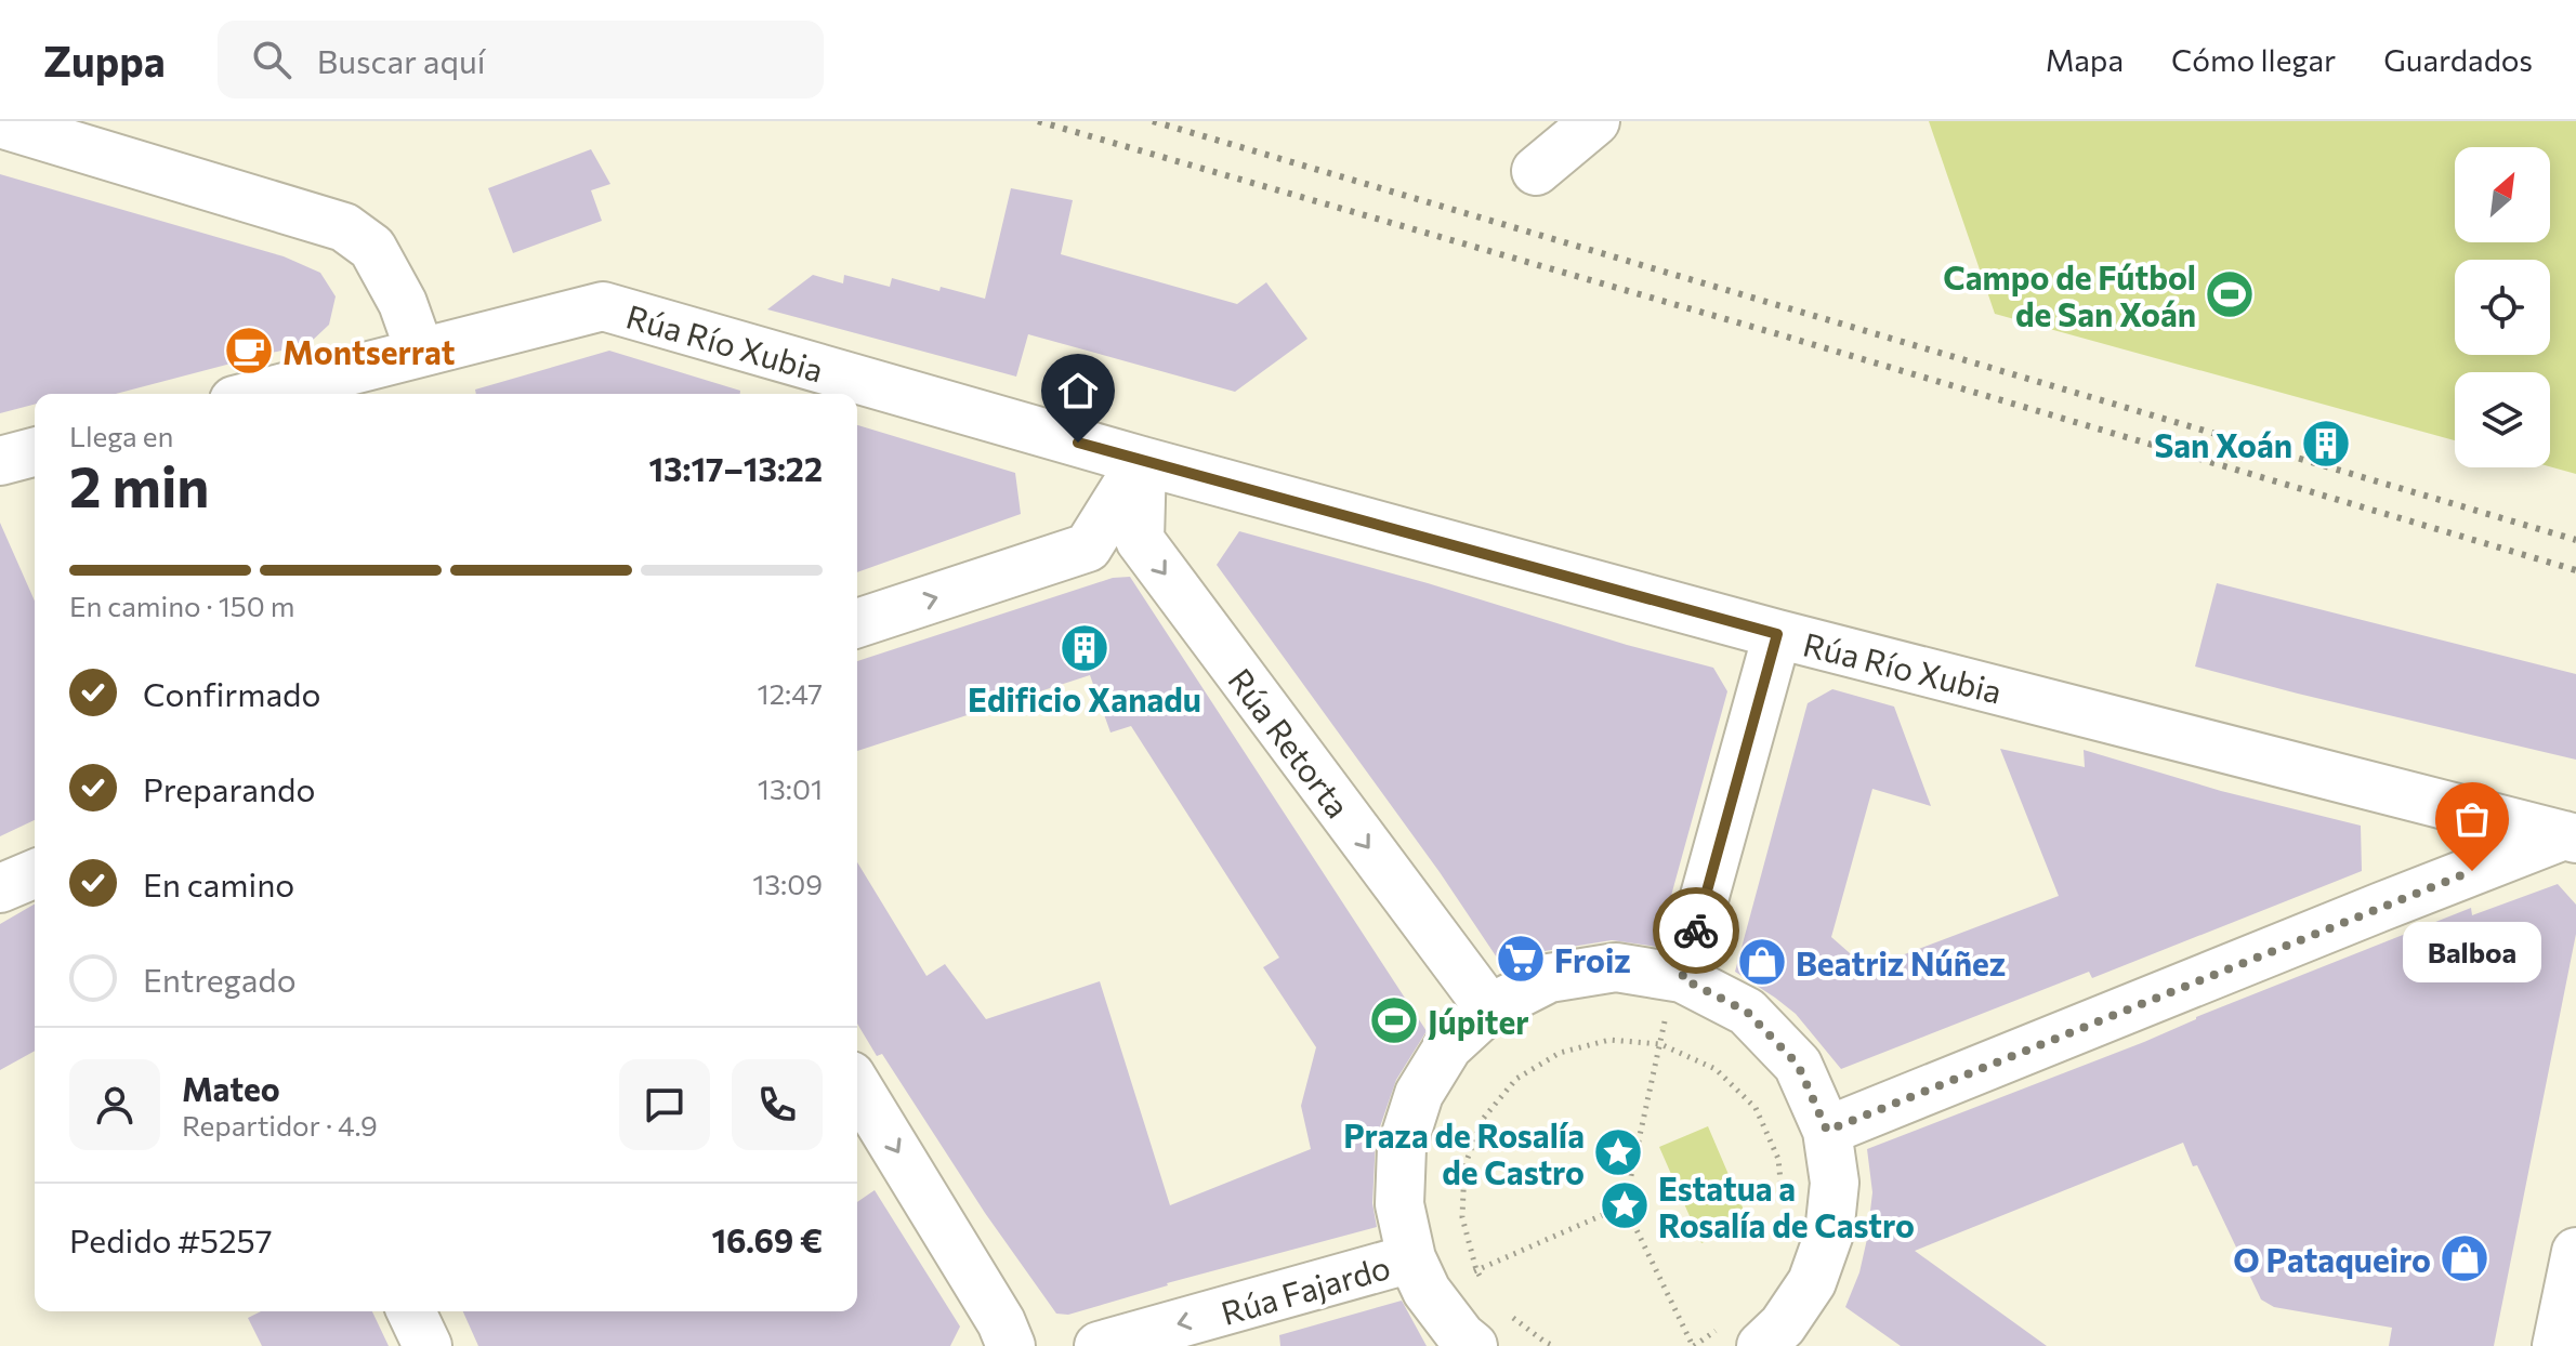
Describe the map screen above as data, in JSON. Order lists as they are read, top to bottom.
{
  "streets": {
    "street": ["Rúa Río Xubia", "Rúa Retorta", "Rúa Fajardo"]
  },
  "crossings": [
    ["Rúa Río Xubia", "Rúa Retorta"]
  ],
  "one_way": ["Rúa Retorta", "Rúa Fajardo"],
  "places": {
    "sports": ["Campo de Fútbol de San Xoán", "Júpiter"],
    "cafe": ["Montserrat"],
    "building": ["San Xoán", "Edificio Xanadu"],
    "other": ["Balboa"],
    "supermarket": ["Froiz"],
    "shop": ["Beatriz Núñez", "O Pataqueiro"],
    "place": ["Praza de Rosalía de Castro", "Estatua a Rosalía de Castro"]
  },
  "north": "top right",
  "page": {
    "header": "Zuppa",
    "search": "Buscar aquí",
    "nav": ["Mapa", "Cómo llegar", "Guardados"],
    "heading": ["2 min", "Llega en", "13:17–13:22"],
    "panel": [
      "Mateo",
      "Repartidor · 4.9",
      "Pedido #5257",
      "16.69 €"
    ],
    "bar": "En camino · 150 m",
    "list": [
      ["Confirmado", "12:47"],
      ["Preparando", "13:01"],
      ["En camino", "13:09"],
      "Entregado"
    ],
    "bubble": "Balboa"
  }
}
